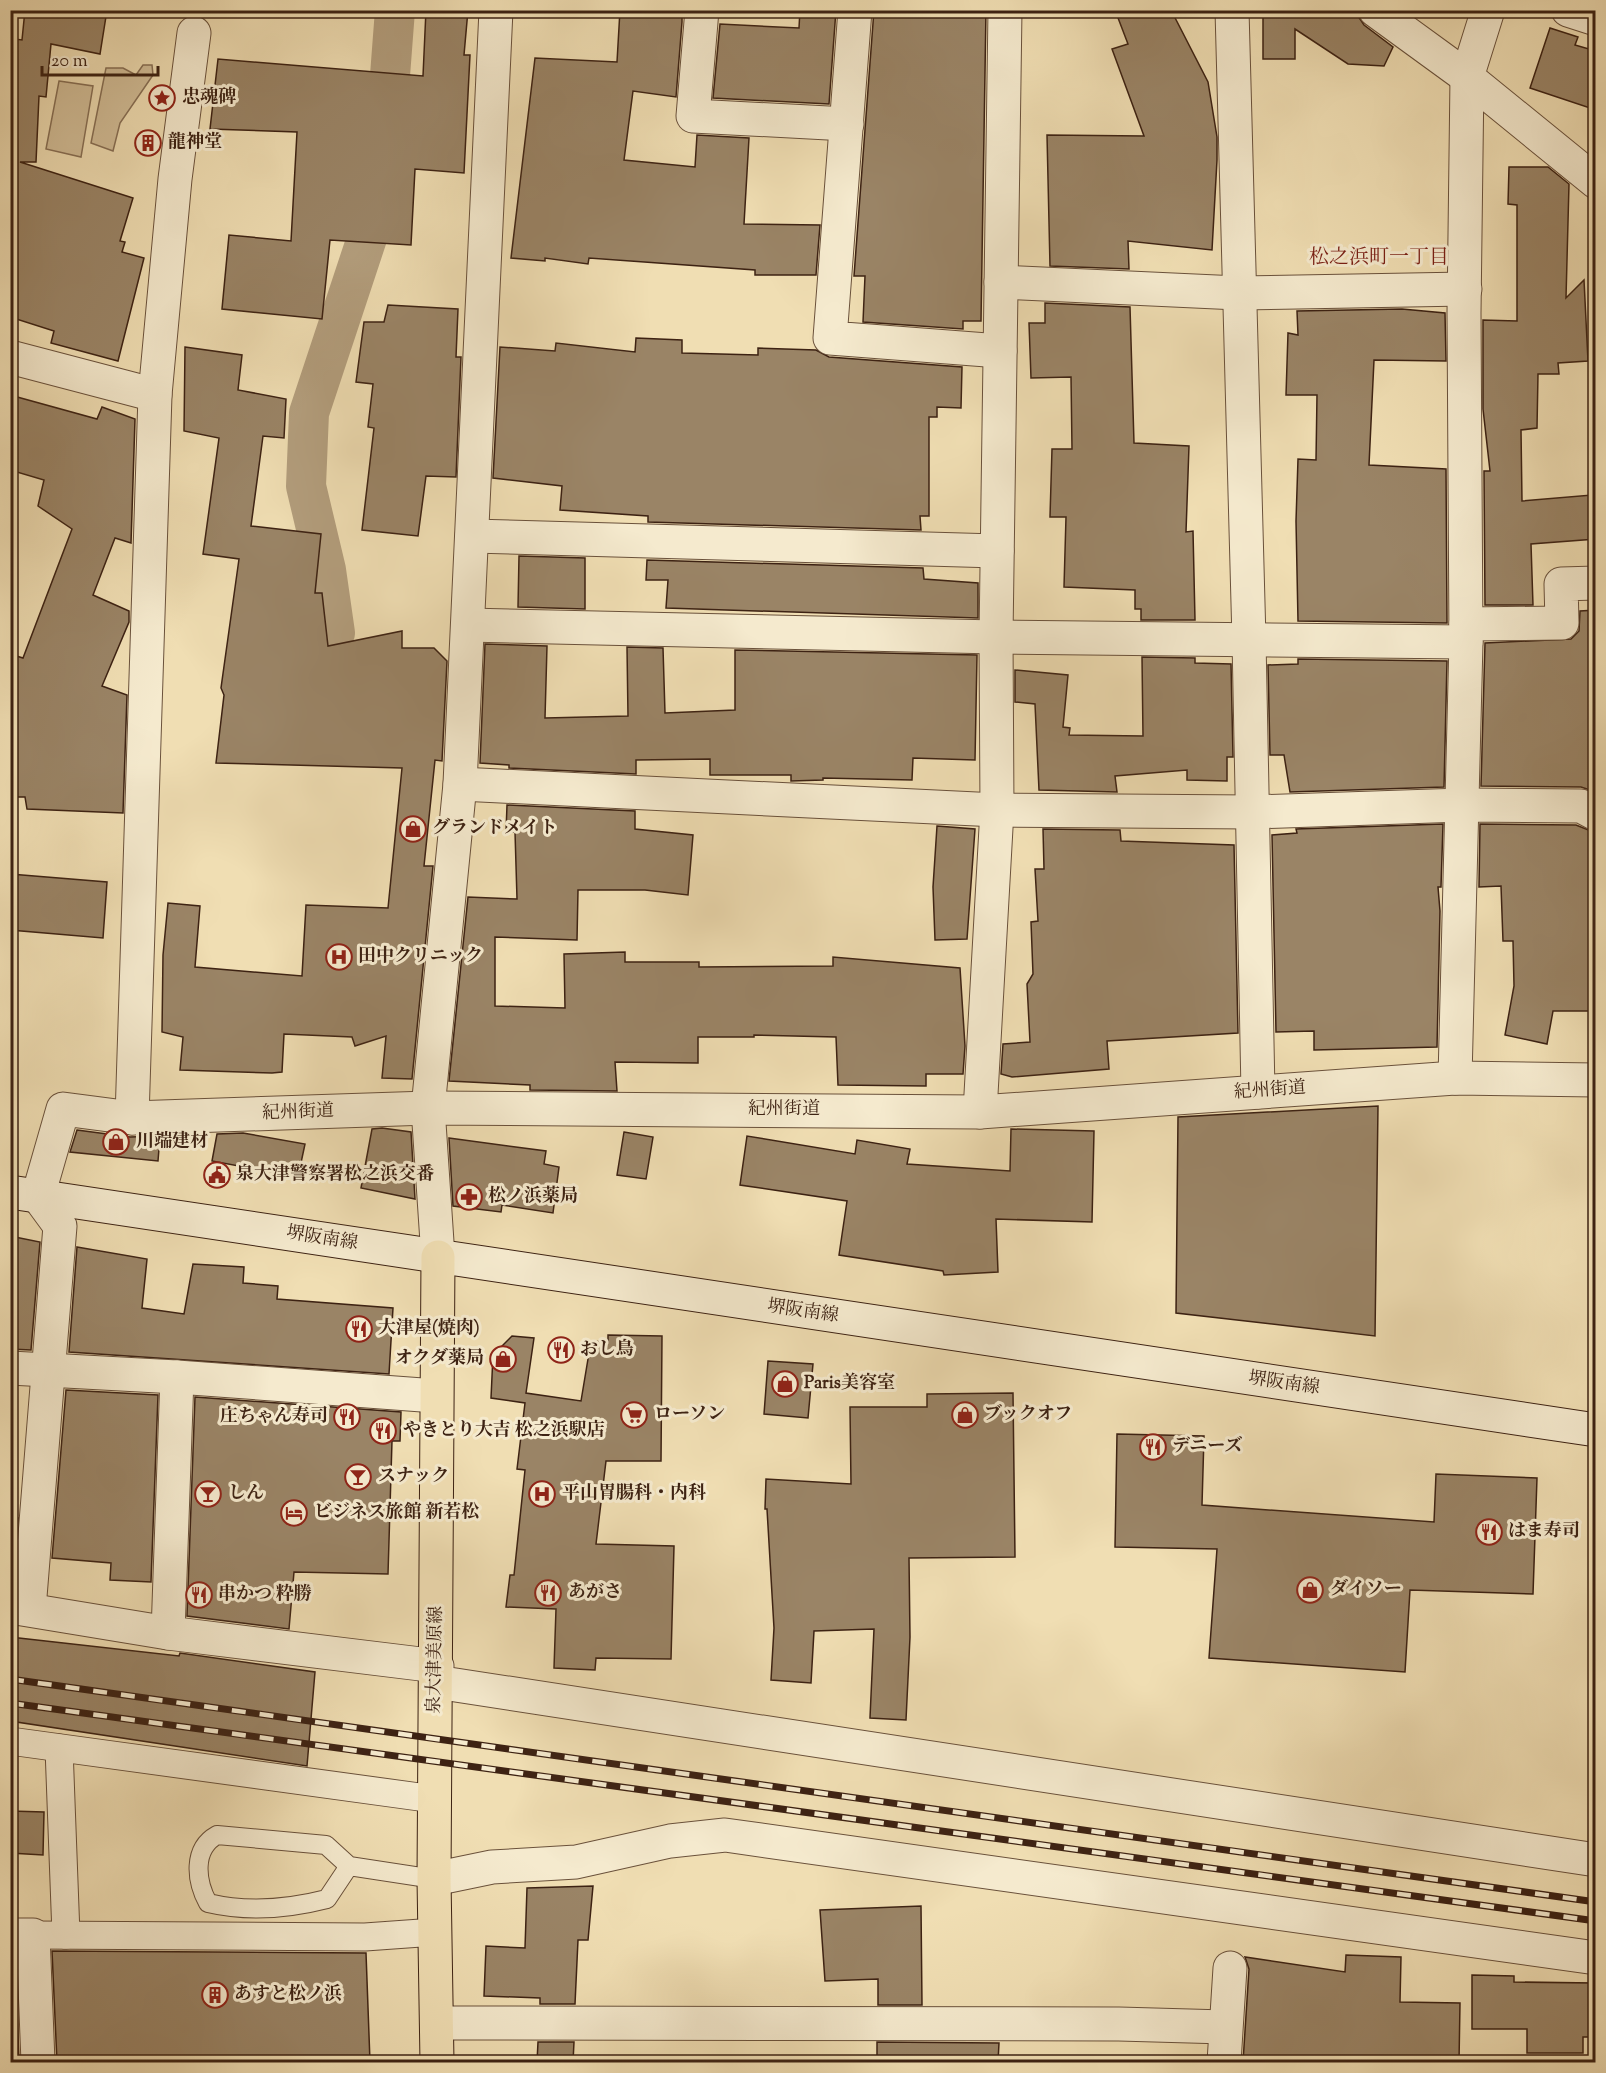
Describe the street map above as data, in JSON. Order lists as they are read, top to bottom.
{
  "streets": {
    "main road": ["泉大津美原線"],
    "street": ["紀州街道", "堺阪南線"]
  },
  "crossings": [
    ["紀州街道", "堺阪南線"],
    ["堺阪南線", "泉大津美原線"]
  ],
  "districts": ["松之浜町一丁目"],
  "places": {
    "place": ["忠魂碑"],
    "building": ["龍神堂", "あすと松ノ浜"],
    "shop": [
      "グランドメイト",
      "川端建材",
      "オクダ薬局",
      "Paris美容室",
      "ブックオフ",
      "ダイソー"
    ],
    "hospital": ["田中クリニック", "平山胃腸科・内科"],
    "public building": ["泉大津警察署松之浜交番"],
    "pharmacy": ["松ノ浜薬局"],
    "restaurant": [
      "大津屋(焼肉)",
      "おし鳥",
      "庄ちゃん寿司",
      "やきとり大吉 松之浜駅店",
      "デニーズ",
      "はま寿司",
      "あがさ",
      "串かつ 粋勝"
    ],
    "supermarket": ["ローソン"],
    "bar": ["スナック", "しん"],
    "hotel": ["ビジネス旅館 新若松"]
  },
  "scale_bar": "20 m"
}
